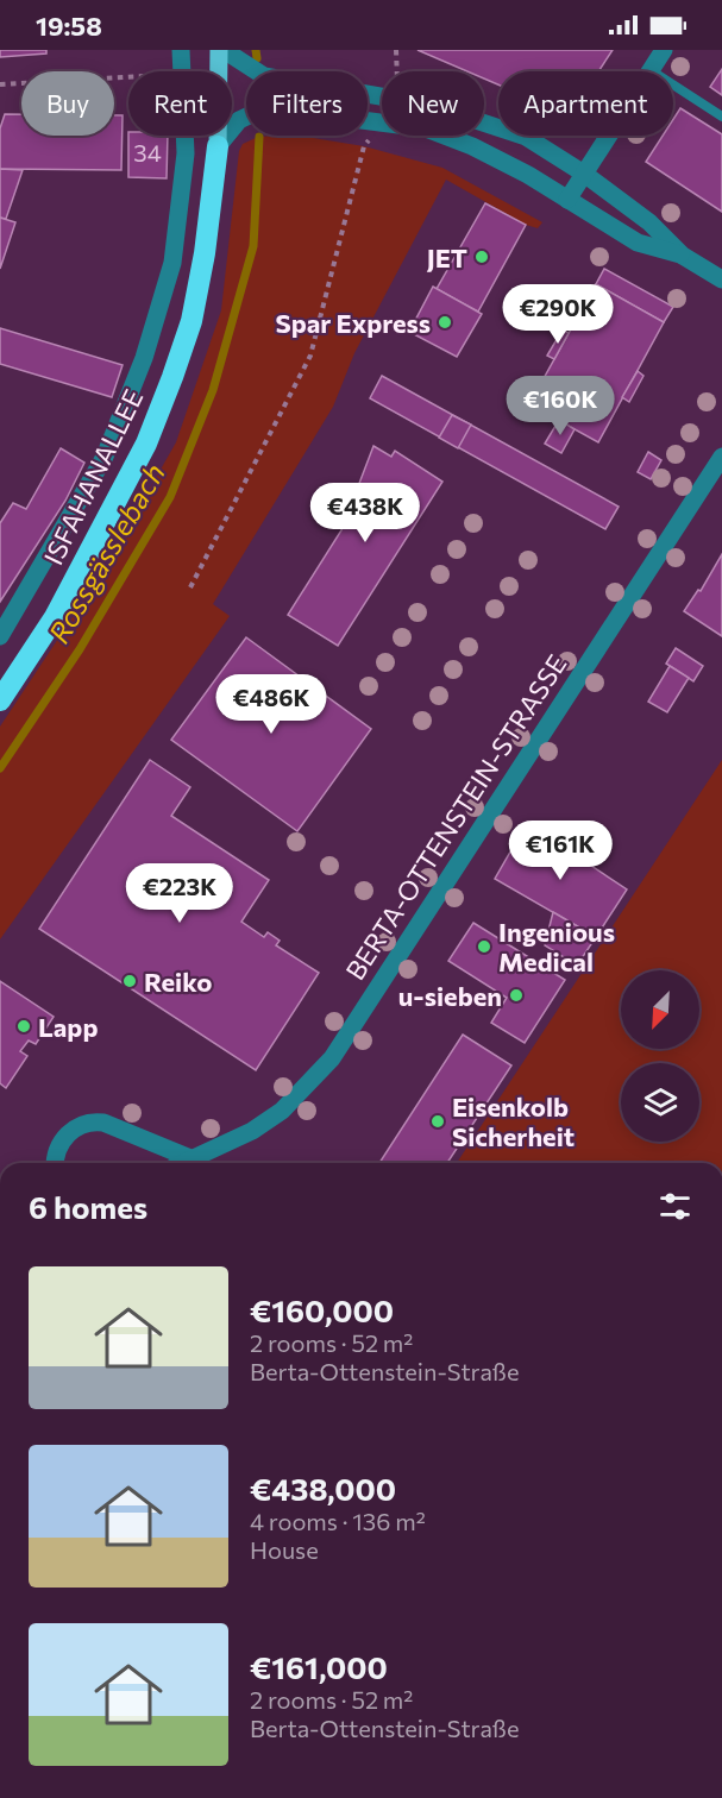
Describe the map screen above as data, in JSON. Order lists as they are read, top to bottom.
{
  "streets": {
    "highway": ["ISFAHANALLEE"],
    "street": ["BERTA-OTTENSTEIN-STRASSE"]
  },
  "water": ["Rossgässlebach"],
  "places": [
    "JET",
    "Spar Express",
    "Ingenious Medical",
    "Reiko",
    "u-sieben",
    "Lapp",
    "Eisenkolb Sicherheit"
  ],
  "house_numbers": ["34"],
  "north": "bottom left",
  "page": {
    "status": "19:58",
    "chip": [
      "Buy",
      "Rent",
      "Filters",
      "New",
      "Apartment"
    ],
    "price": [
      "€290K",
      "€160K",
      "€438K",
      "€486K",
      "€161K",
      "€223K"
    ],
    "heading": "6 homes",
    "list": [
      {
        "name": "€160,000",
        "note": "2 rooms · 52 m² · Berta-Ottenstein-Straße"
      },
      {
        "name": "€438,000",
        "note": "4 rooms · 136 m² · House"
      },
      {
        "name": "€161,000",
        "note": "2 rooms · 52 m² · Berta-Ottenstein-Straße"
      }
    ]
  }
}
